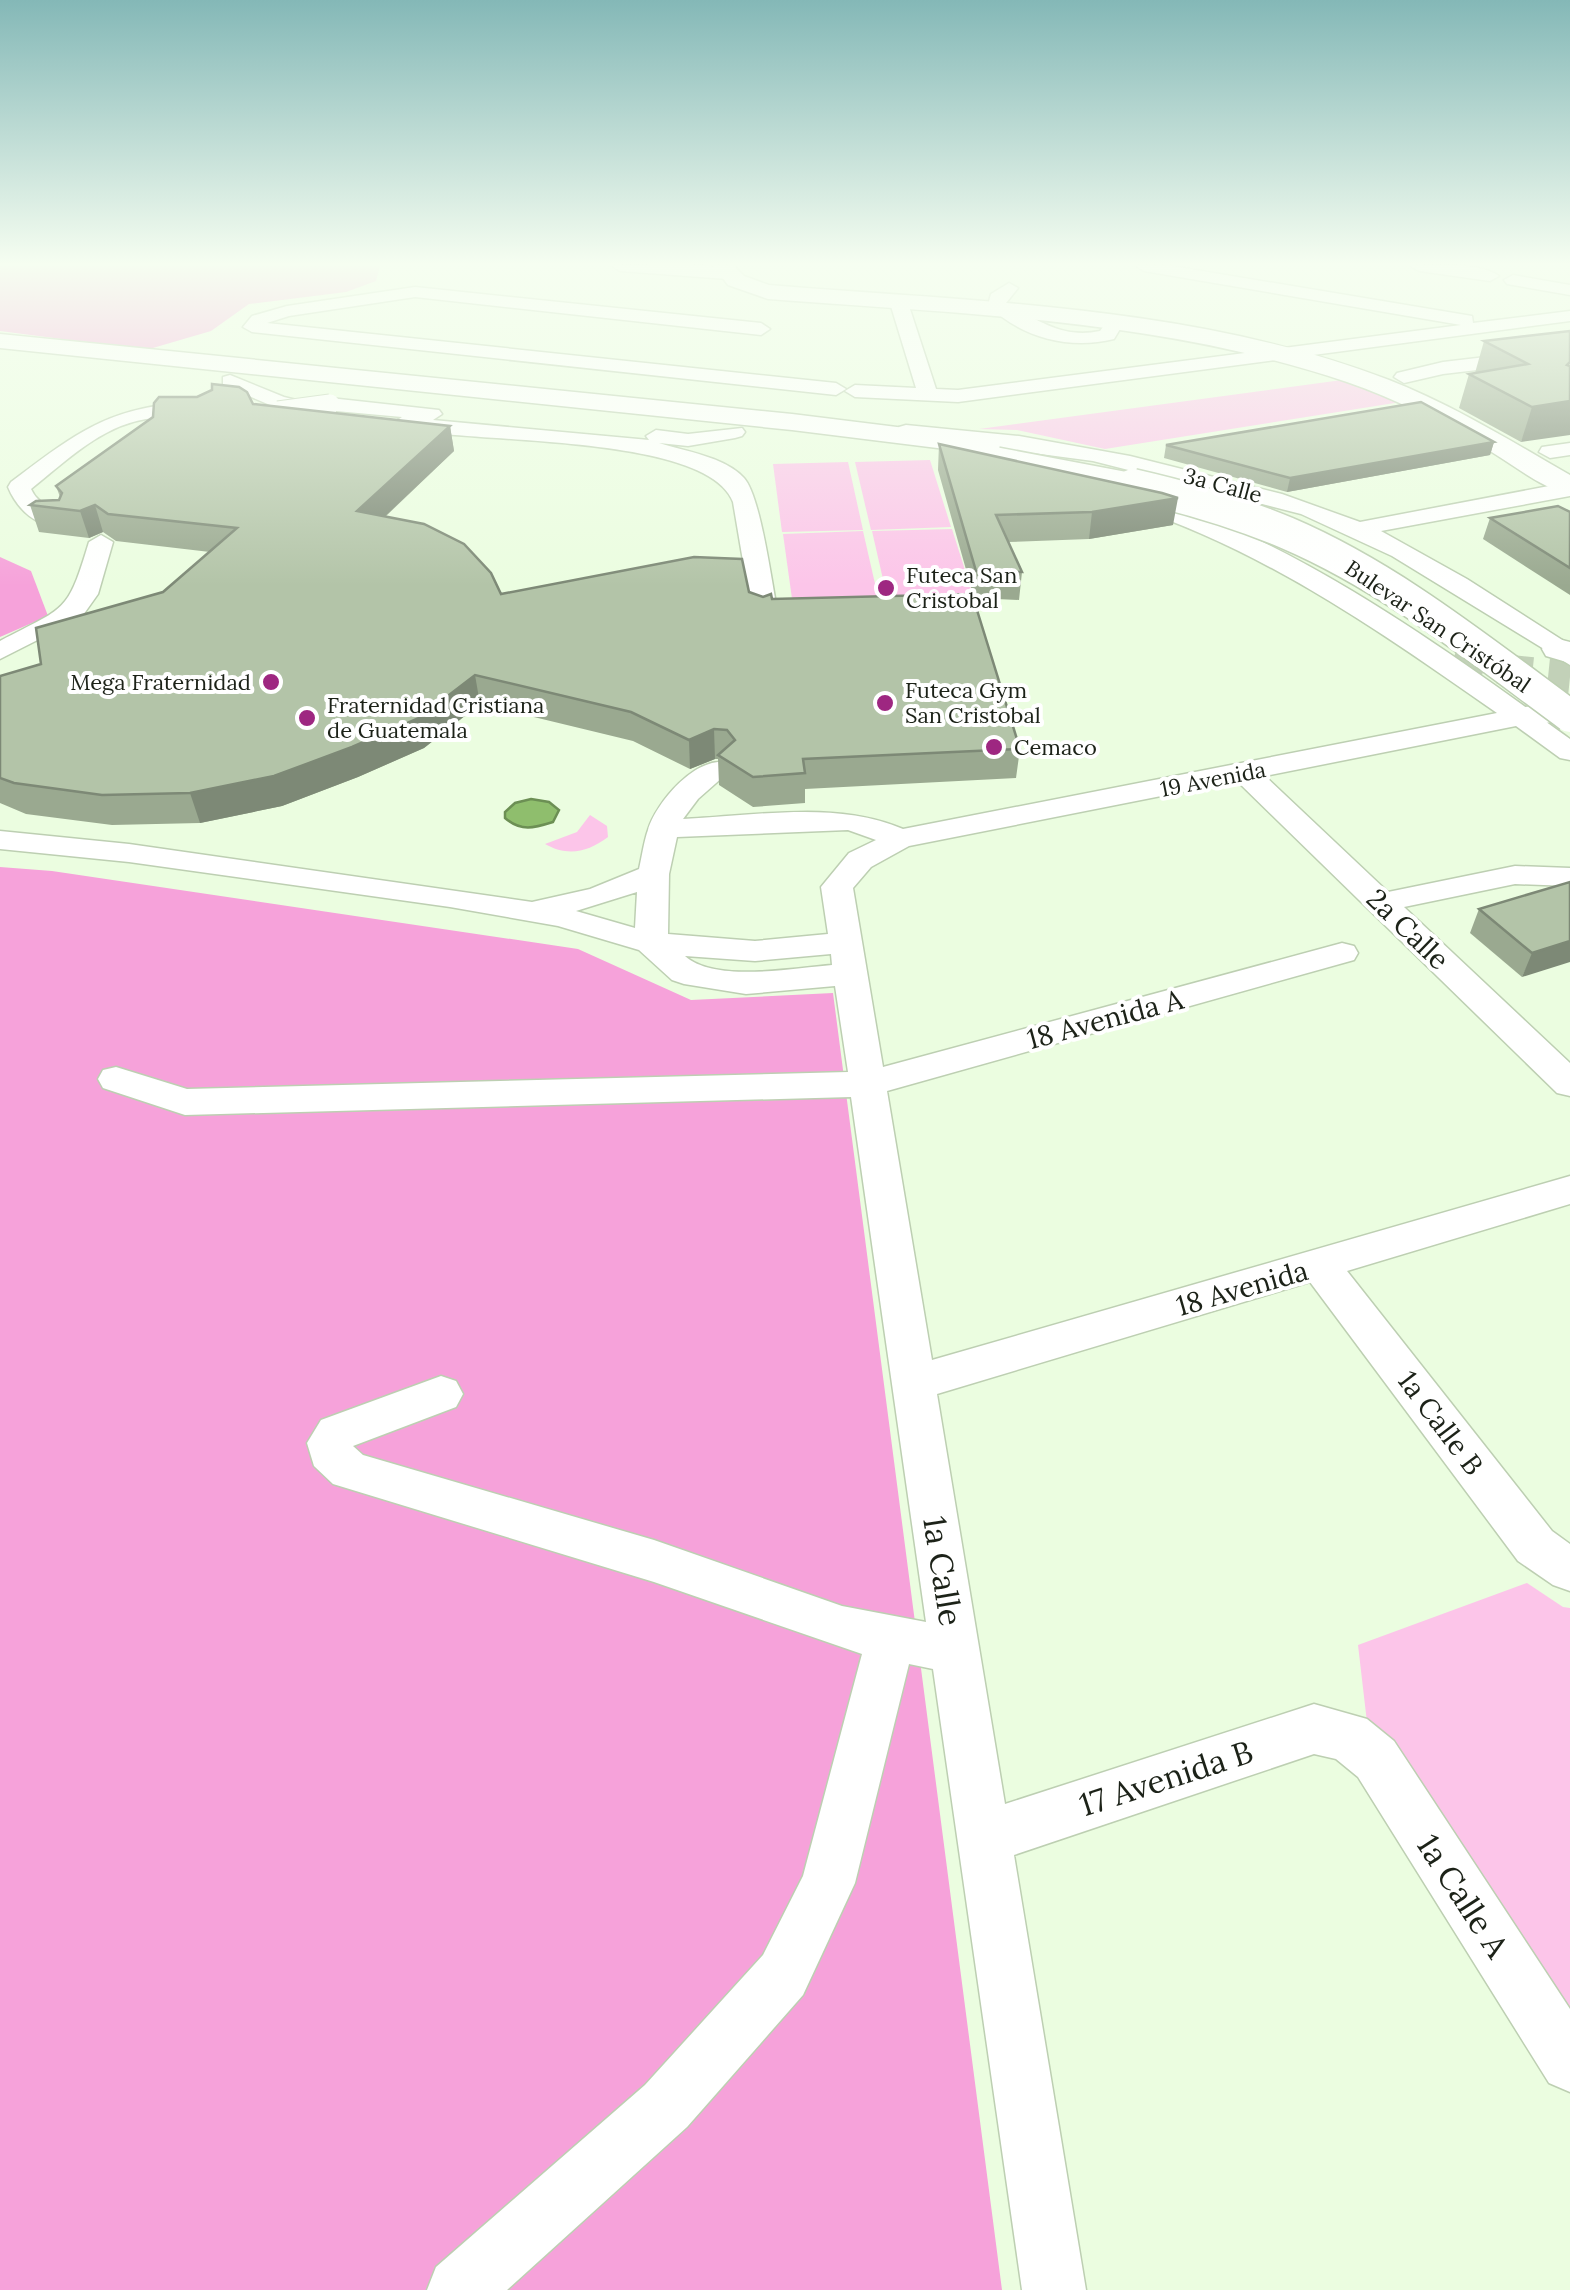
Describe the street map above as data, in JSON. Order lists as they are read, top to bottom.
{
  "streets": {
    "main road": ["Bulevar San Cristóbal", "19 Avenida"],
    "street": [
      "3a Calle",
      "2a Calle",
      "18 Avenida A",
      "18 Avenida",
      "1a Calle B",
      "1a Calle",
      "17 Avenida B",
      "1a Calle A"
    ]
  },
  "crossings": [
    ["3a Calle", "Bulevar San Cristóbal"],
    ["3a Calle", "19 Avenida"],
    ["Bulevar San Cristóbal", "19 Avenida"],
    ["19 Avenida", "2a Calle"],
    ["19 Avenida", "1a Calle"],
    ["18 Avenida A", "1a Calle"],
    ["18 Avenida", "1a Calle B"],
    ["18 Avenida", "1a Calle"],
    ["1a Calle", "17 Avenida B"],
    ["17 Avenida B", "1a Calle A"]
  ],
  "places": [
    "Futeca San Cristobal",
    "Mega Fraternidad",
    "Futeca Gym San Cristobal",
    "Fraternidad Cristiana de Guatemala",
    "Cemaco"
  ]
}
